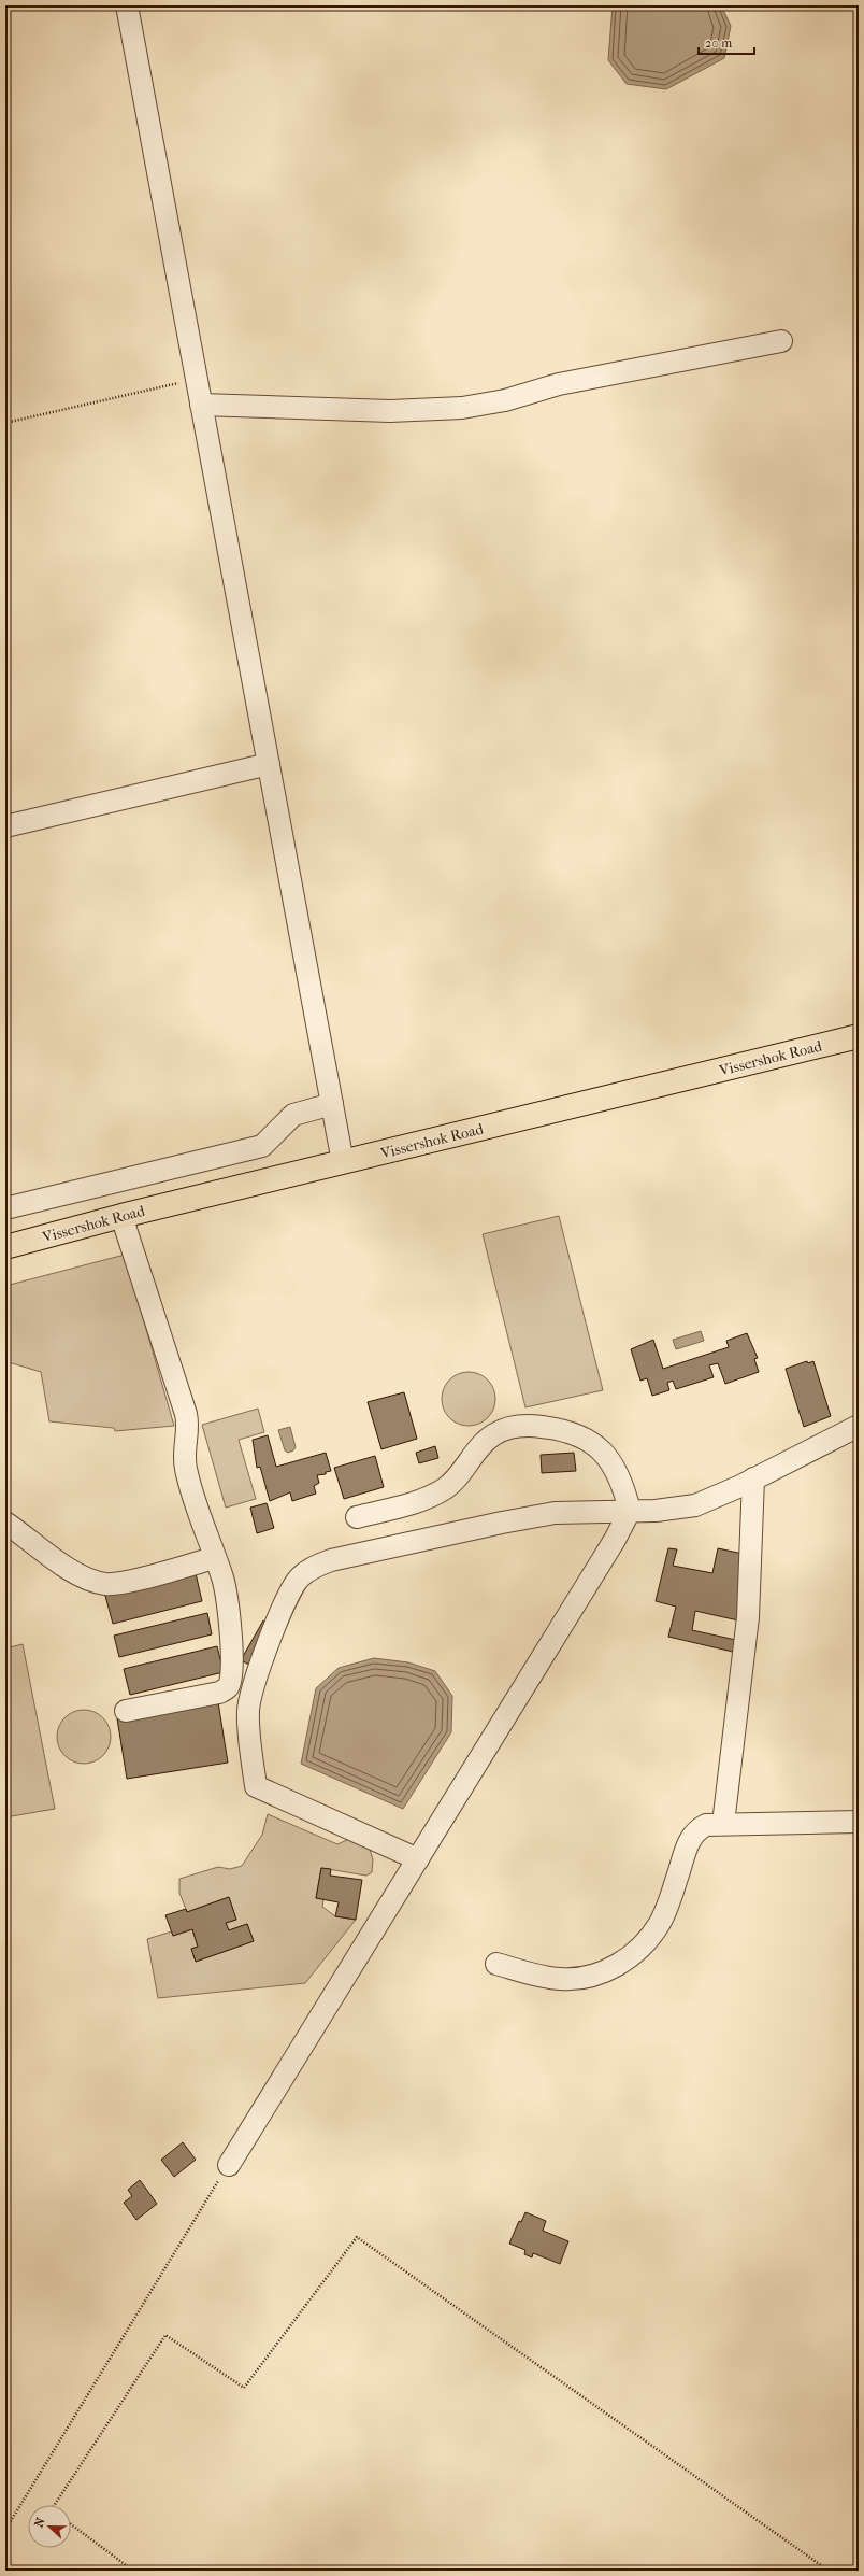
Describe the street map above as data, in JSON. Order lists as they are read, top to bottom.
{
  "streets": {
    "main road": ["Vissershok Road"]
  },
  "scale_bar": "20 m",
  "north": "left"
}
